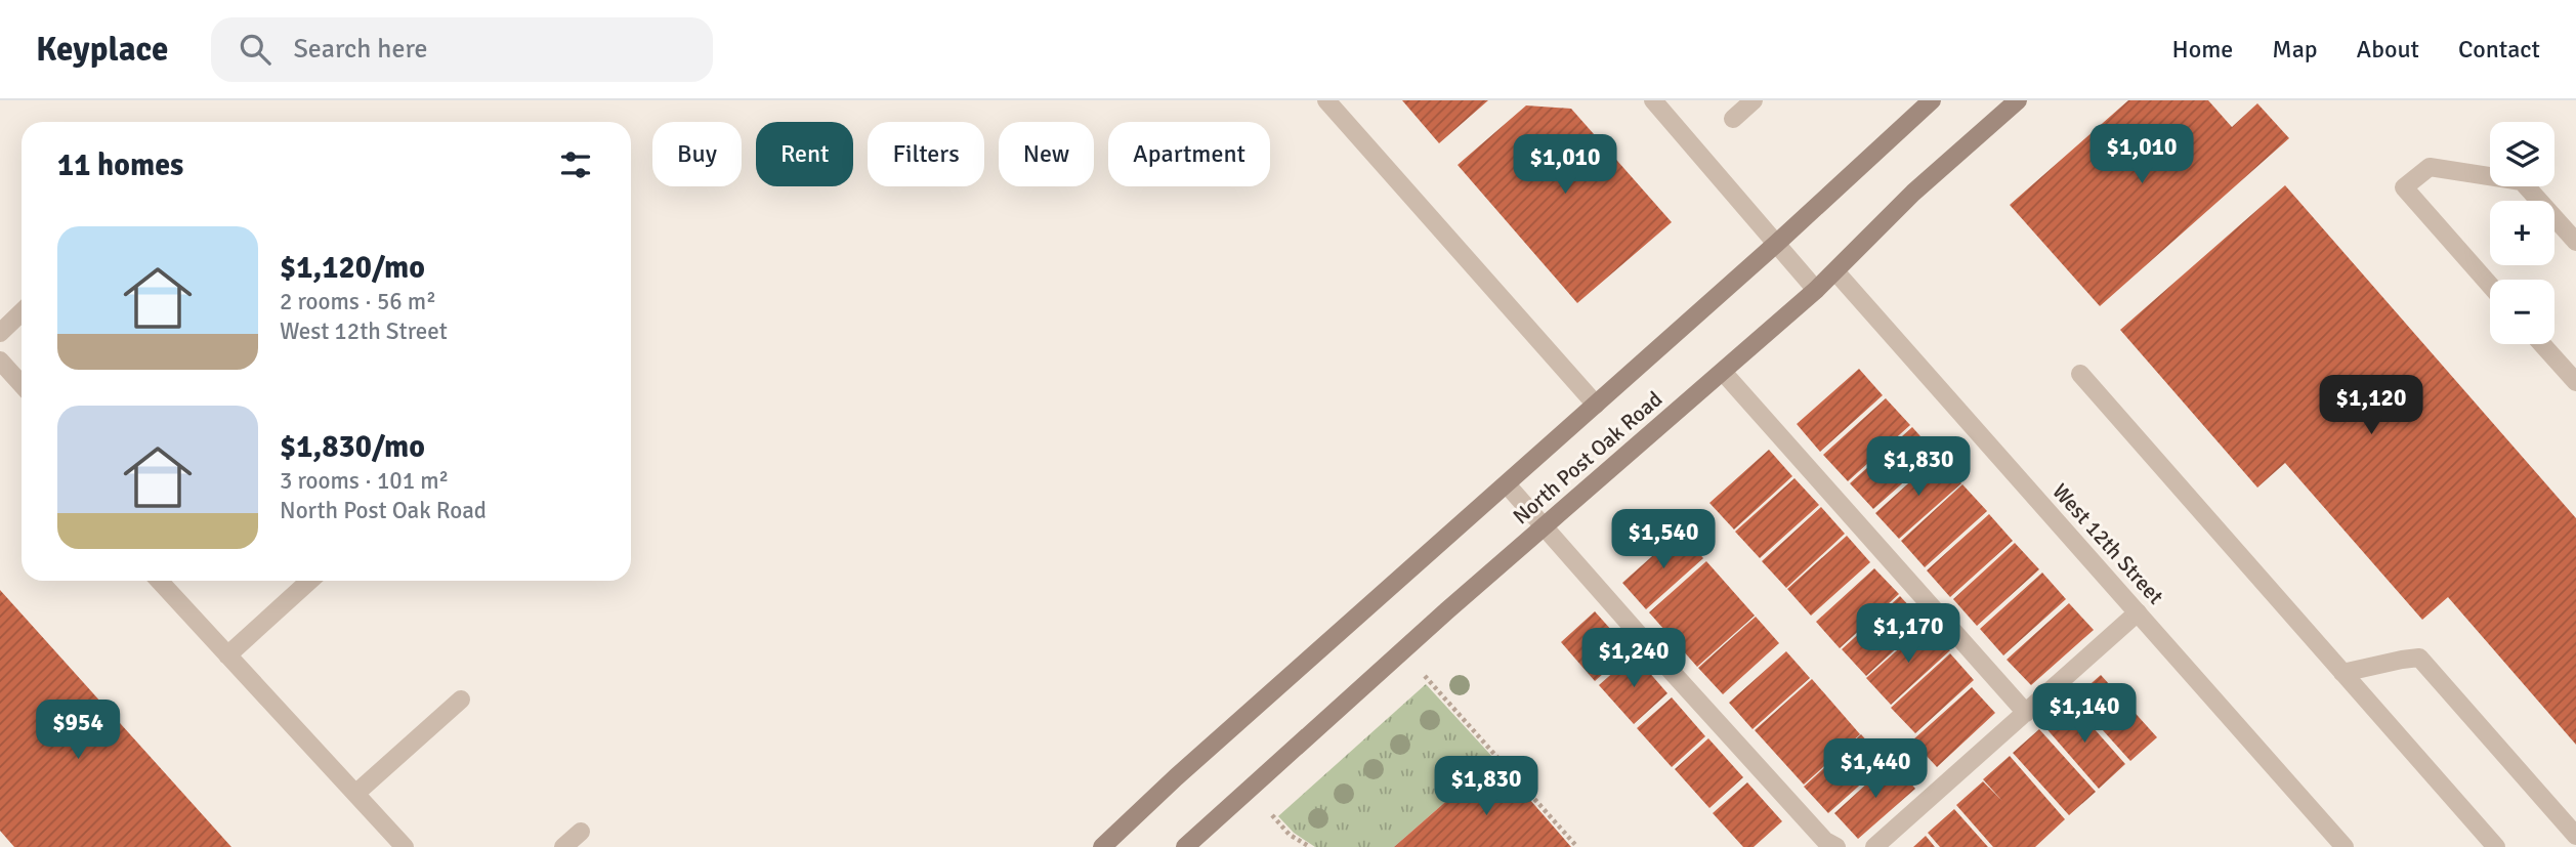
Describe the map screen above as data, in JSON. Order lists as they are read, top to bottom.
{
  "streets": {
    "main road": ["North Post Oak Road"],
    "street": ["West 12th Street"]
  },
  "crossings": [
    ["North Post Oak Road", "West 12th Street"]
  ],
  "page": {
    "header": "Keyplace",
    "search": "Search here",
    "nav": [
      "Home",
      "Map",
      "About",
      "Contact"
    ],
    "map_buttons": ["+", "−"],
    "chip": [
      "Buy",
      "Rent",
      "Filters",
      "New",
      "Apartment"
    ],
    "heading": "11 homes",
    "price": [
      "$1,010",
      "$1,010",
      "$1,120",
      "$1,830",
      "$1,540",
      "$1,170",
      "$1,240",
      "$1,140",
      "$954",
      "$1,440",
      "$1,830"
    ],
    "list": [
      {
        "name": "$1,120/mo",
        "note": "2 rooms · 56 m² · West 12th Street"
      },
      {
        "name": "$1,830/mo",
        "note": "3 rooms · 101 m² · North Post Oak Road"
      }
    ]
  }
}
